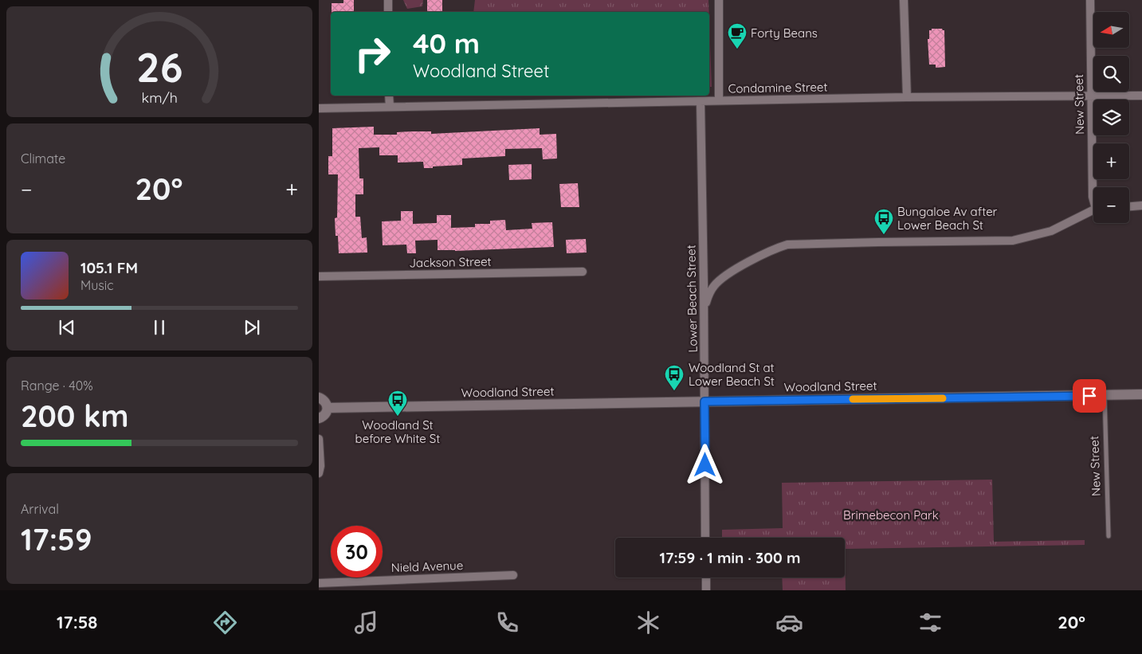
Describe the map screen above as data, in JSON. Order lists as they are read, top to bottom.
{
  "streets": {
    "street": [
      "Condamine Street",
      "New Street",
      "Jackson Street",
      "Lower Beach Street",
      "Woodland Street",
      "Nield Avenue"
    ]
  },
  "crossings": [
    ["Condamine Street", "New Street"],
    ["Condamine Street", "Lower Beach Street"],
    ["New Street", "Woodland Street"],
    ["Lower Beach Street", "Woodland Street"]
  ],
  "parks": ["Brimebecon Park"],
  "places": {
    "cafe": ["Forty Beans"],
    "bus stop": ["Bungaloe Av after Lower Beach St", "Woodland St at Lower Beach St", "Woodland St before White St"]
  },
  "north": "left",
  "page": {
    "map_buttons": ["+", "−"],
    "turn": ["40 m", "Woodland Street"],
    "tile": [
      "Climate",
      ["Range · 40%", "200 km"],
      ["Arrival", "17:59"]
    ],
    "heat": ["−", "20°", "+"],
    "song": ["105.1 FM", "Music"],
    "limit": "30",
    "trip": "17:59 · 1 min · 300 m",
    "tabs": ["17:58", "20°"],
    "gauge": ["26", "km/h"]
  }
}
